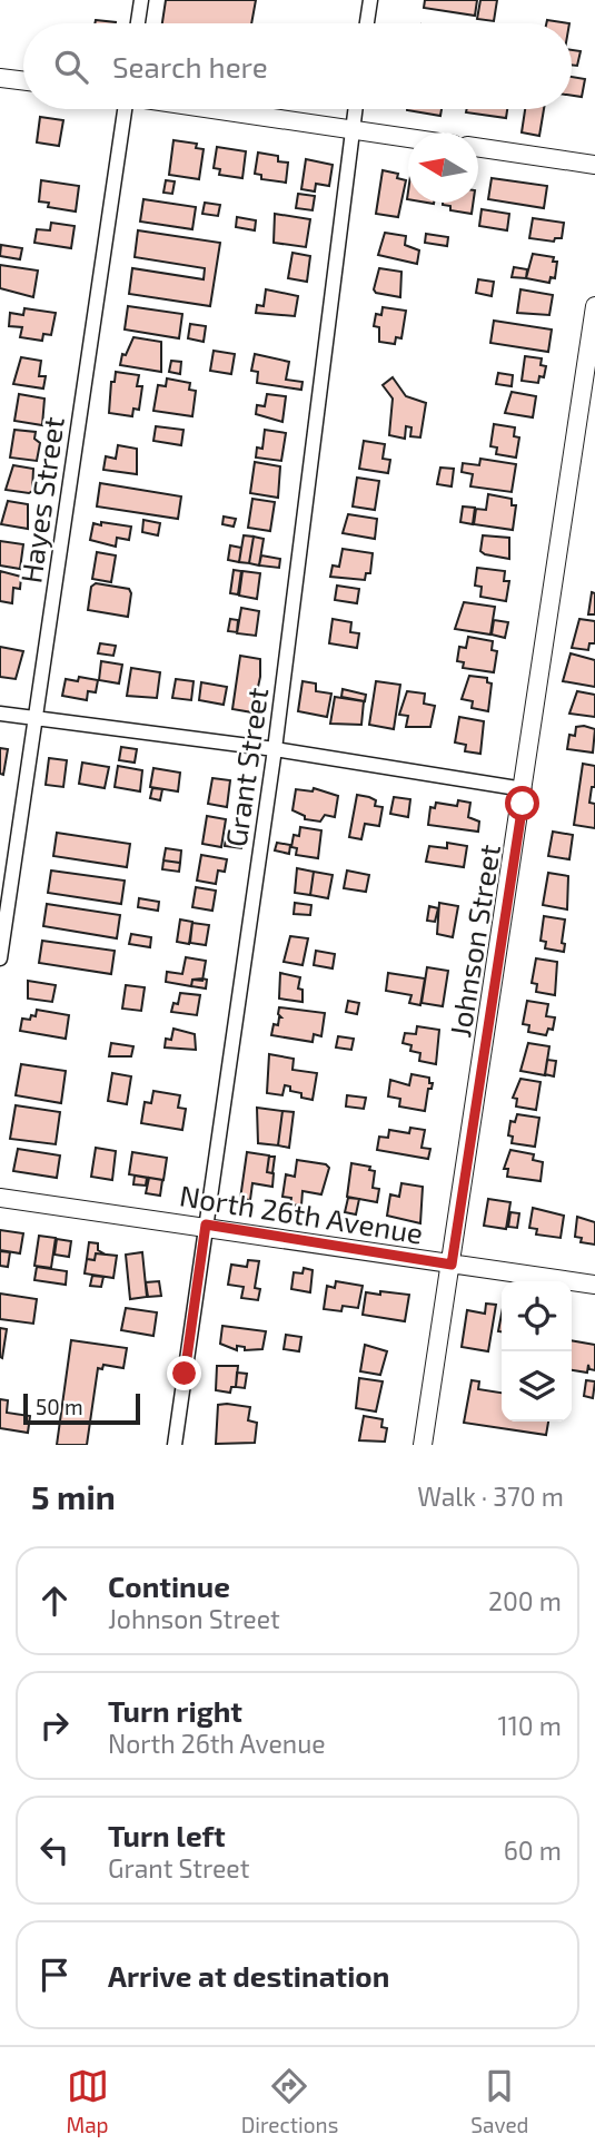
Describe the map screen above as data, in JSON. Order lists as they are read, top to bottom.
{
  "streets": {
    "street": [
      "Hayes Street",
      "Grant Street",
      "Johnson Street",
      "North 26th Avenue"
    ]
  },
  "crossings": [
    ["Grant Street", "North 26th Avenue"],
    ["Johnson Street", "North 26th Avenue"]
  ],
  "scale_bar": "50 m",
  "north": "left",
  "page": {
    "search": "Search here",
    "scale": "50 m",
    "heading": ["5 min", "Walk · 370 m"],
    "list": [
      ["Continue", "Johnson Street", "200 m"],
      ["Turn right", "North 26th Avenue", "110 m"],
      ["Turn left", "Grant Street", "60 m"],
      "Arrive at destination"
    ],
    "nav": ["Map", "Directions", "Saved"]
  }
}
